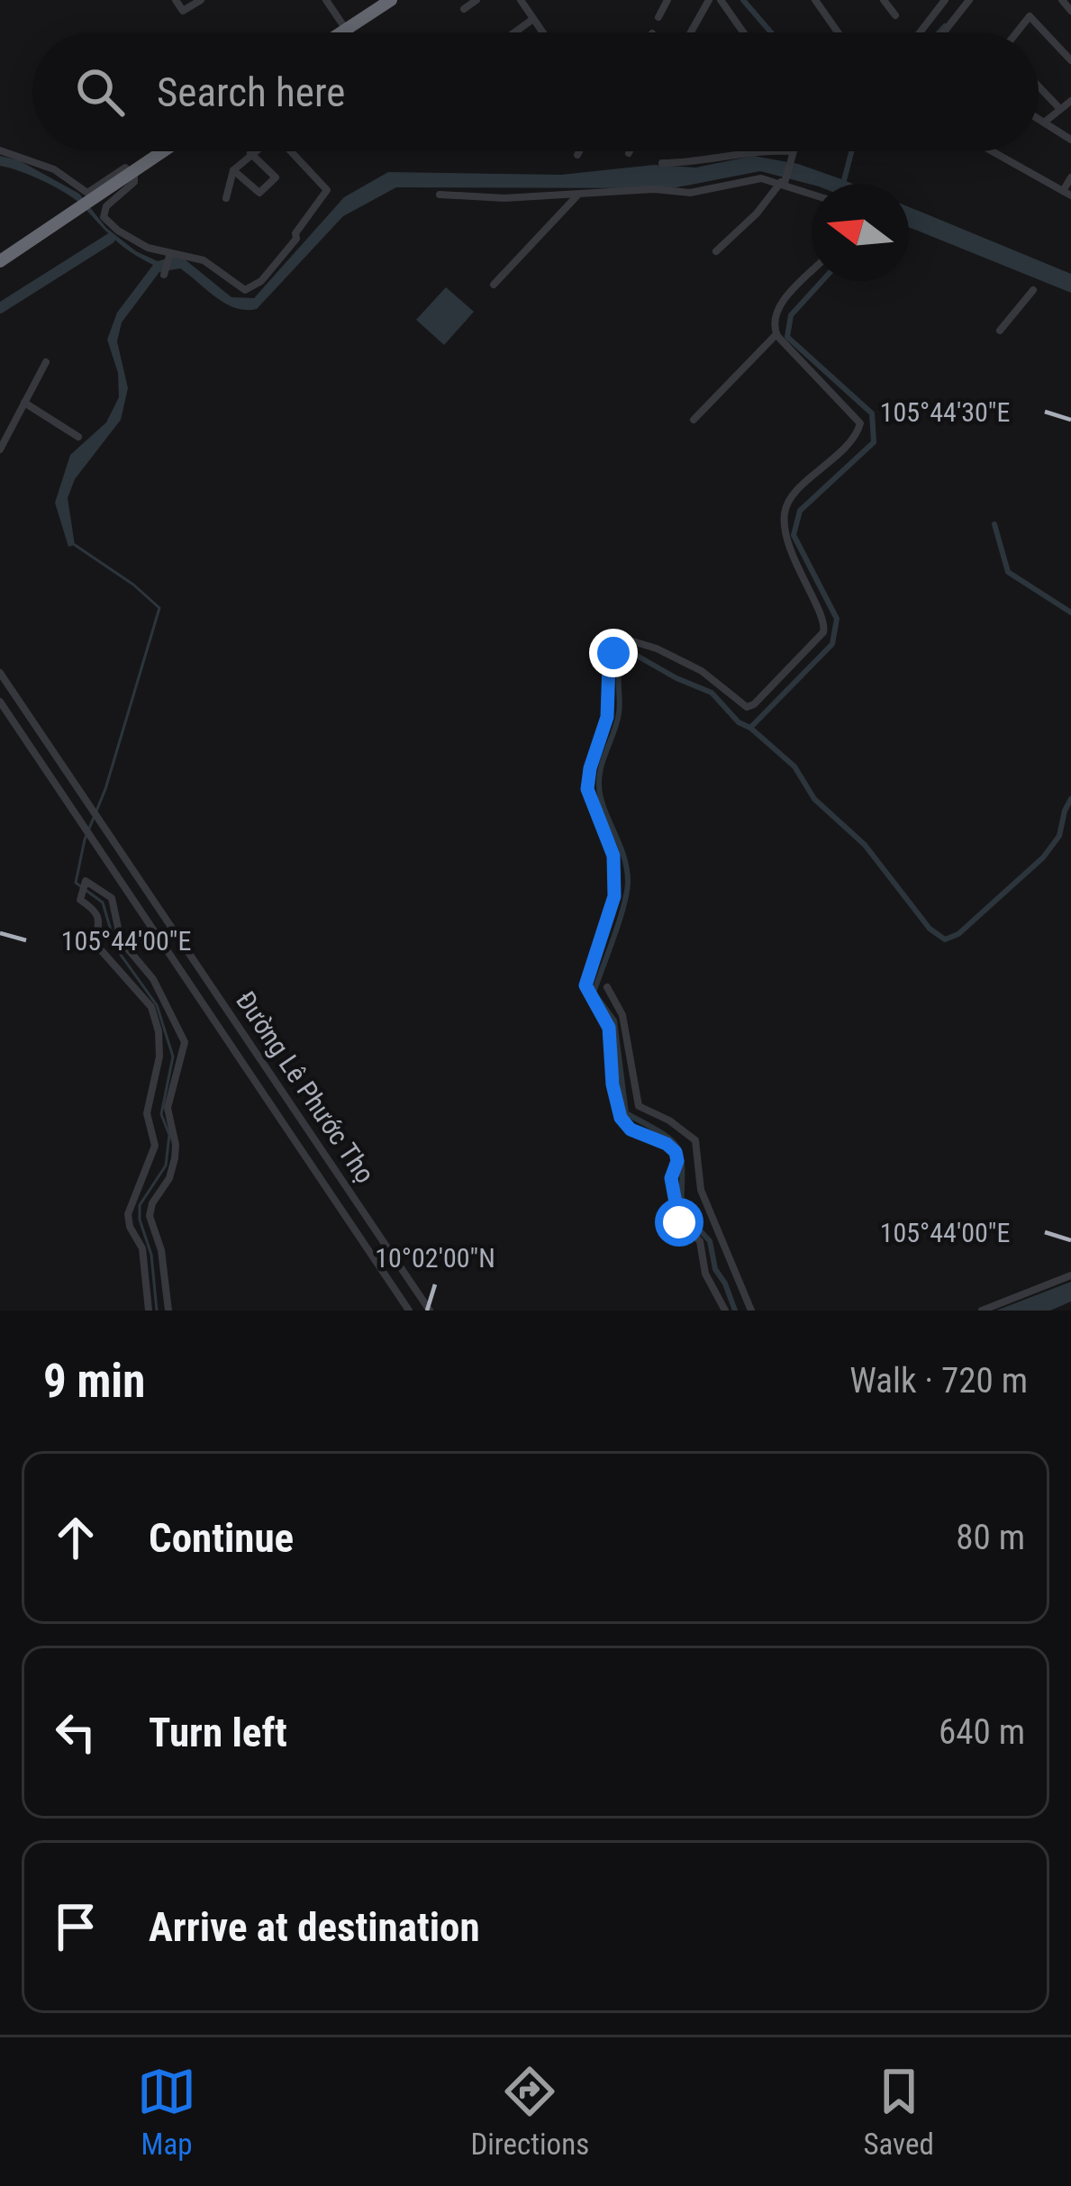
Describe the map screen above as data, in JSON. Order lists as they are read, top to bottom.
{
  "streets": {
    "street": ["Đường Lê Phước Thọ"]
  },
  "north": "left",
  "page": {
    "search": "Search here",
    "heading": ["9 min", "Walk · 720 m"],
    "list": [
      ["Continue", "80 m"],
      ["Turn left", "640 m"],
      "Arrive at destination"
    ],
    "nav": ["Map", "Directions", "Saved"]
  },
  "coordinates": ["105°44'30\"E", "105°44'00\"E", "10°02'00\"N"]
}
